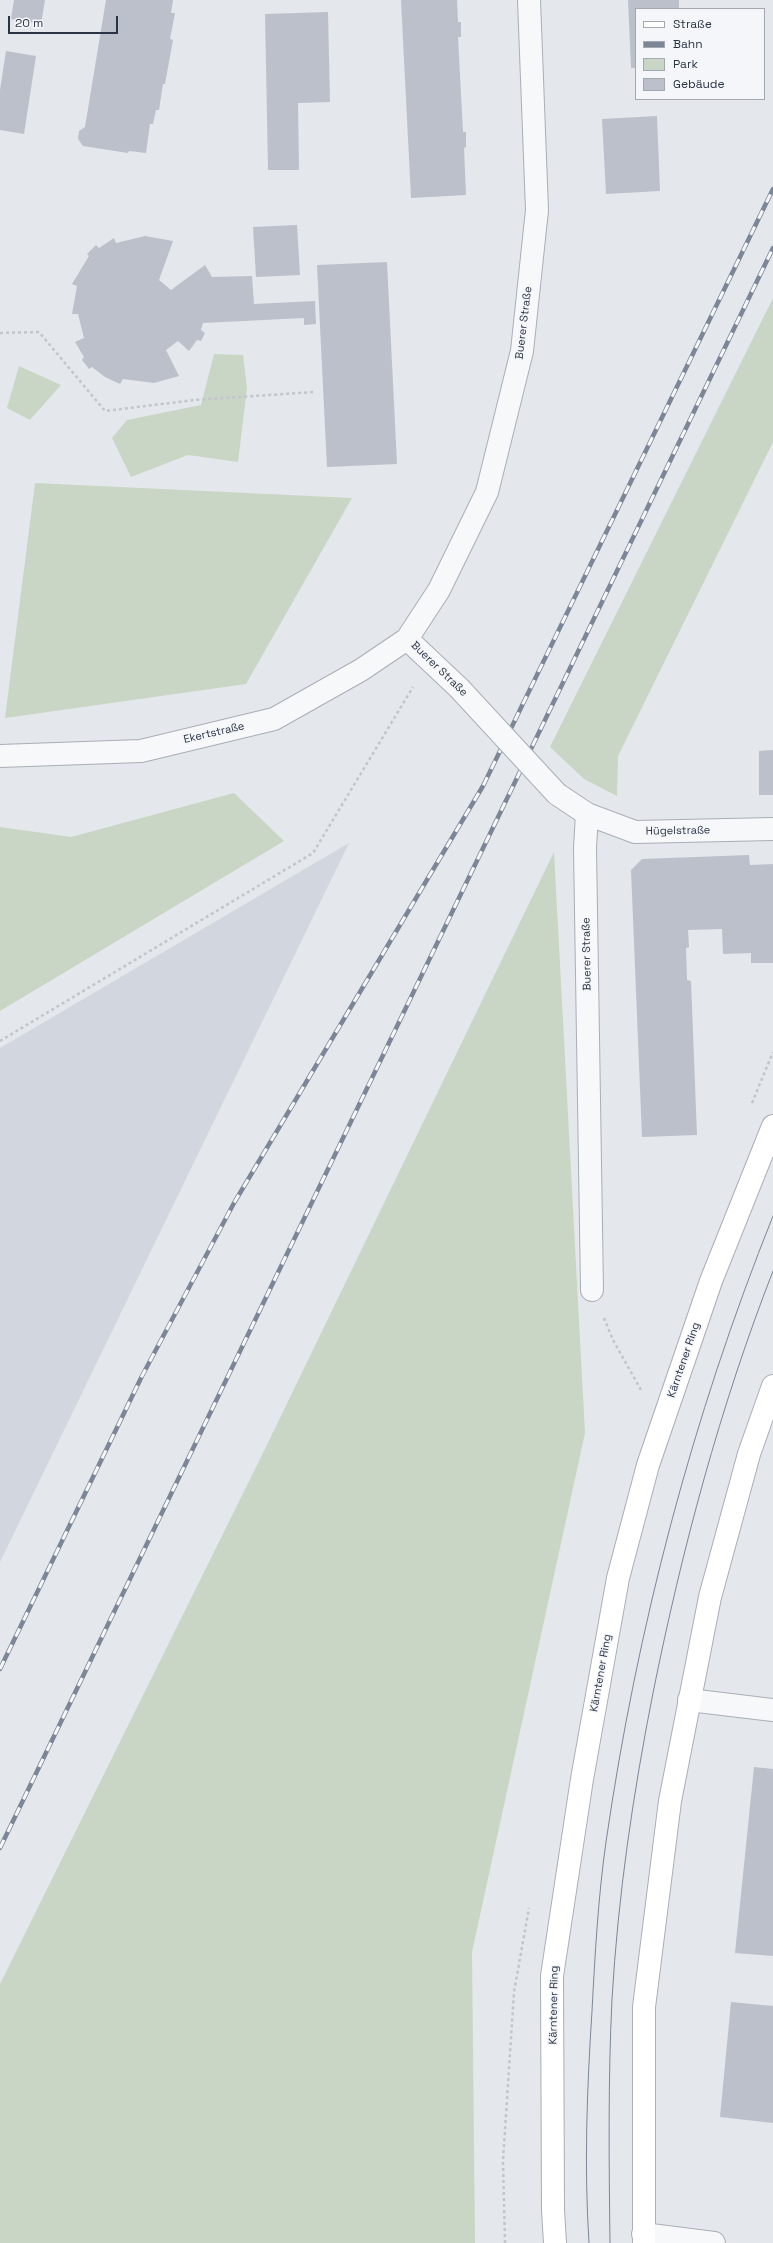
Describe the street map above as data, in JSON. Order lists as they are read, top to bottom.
{
  "streets": {
    "main road": ["Kärntener Ring"],
    "street": ["Buerer Straße", "Ekertstraße", "Hügelstraße"]
  },
  "crossings": [
    ["Buerer Straße", "Ekertstraße"],
    ["Buerer Straße", "Hügelstraße"]
  ],
  "legend": [
    "Straße",
    "Bahn",
    "Park",
    "Gebäude"
  ],
  "scale_bar": "20 m"
}
